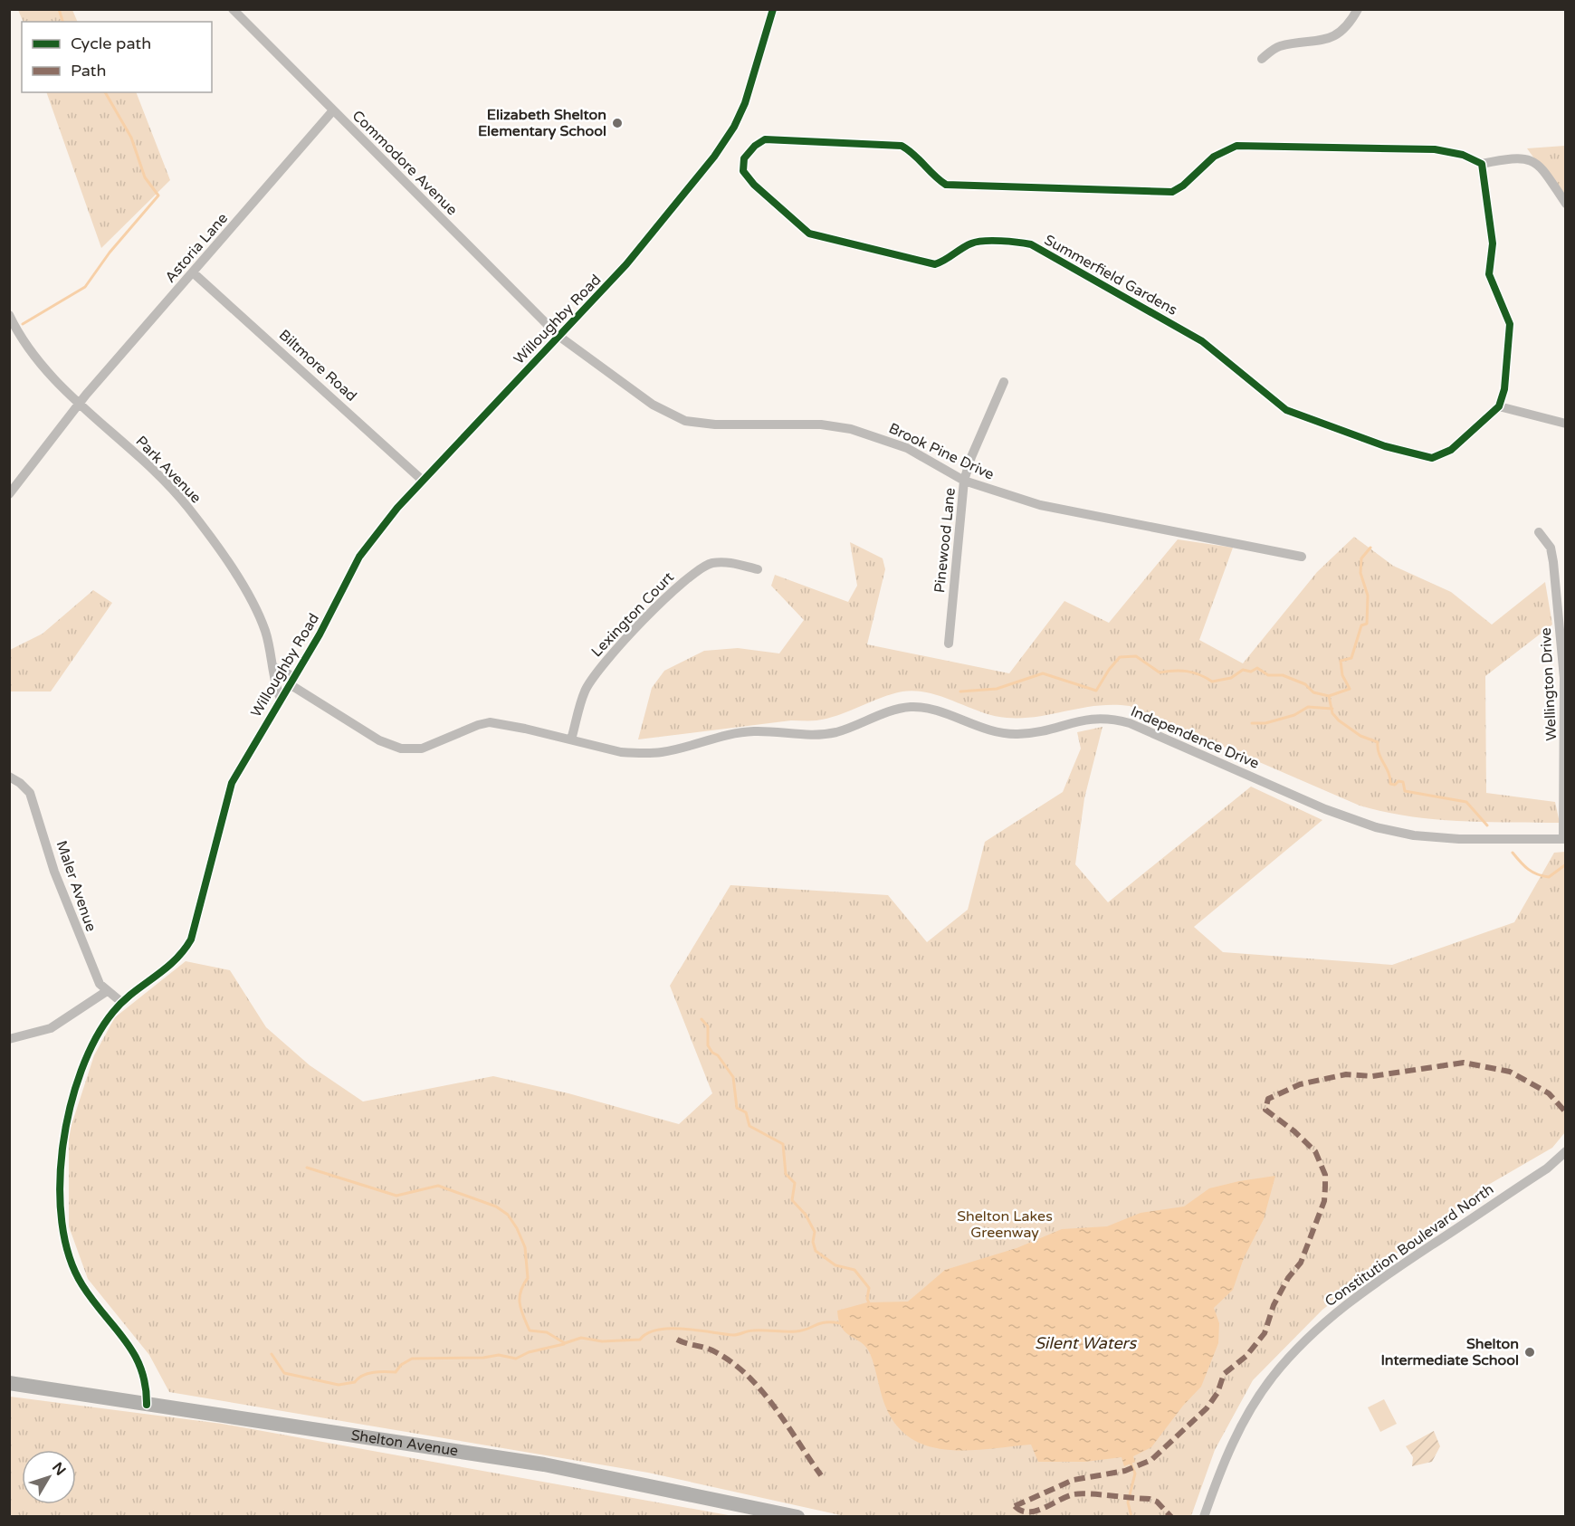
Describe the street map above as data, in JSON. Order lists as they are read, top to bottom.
{
  "streets": {
    "main road": ["Shelton Avenue"],
    "street": [
      "Commodore Avenue",
      "Astoria Lane",
      "Summerfield Gardens",
      "Willoughby Road",
      "Biltmore Road",
      "Brook Pine Drive",
      "Park Avenue",
      "Pinewood Lane",
      "Lexington Court",
      "Wellington Drive",
      "Independence Drive",
      "Maler Avenue",
      "Constitution Boulevard North"
    ]
  },
  "crossings": [
    ["Commodore Avenue", "Astoria Lane"],
    ["Commodore Avenue", "Willoughby Road"],
    ["Commodore Avenue", "Brook Pine Drive"],
    ["Astoria Lane", "Biltmore Road"],
    ["Astoria Lane", "Park Avenue"],
    ["Willoughby Road", "Biltmore Road"],
    ["Willoughby Road", "Brook Pine Drive"],
    ["Willoughby Road", "Park Avenue"],
    ["Willoughby Road", "Independence Drive"],
    ["Willoughby Road", "Maler Avenue"],
    ["Willoughby Road", "Shelton Avenue"],
    ["Brook Pine Drive", "Pinewood Lane"],
    ["Lexington Court", "Independence Drive"],
    ["Wellington Drive", "Independence Drive"]
  ],
  "water": ["Silent Waters"],
  "parks": ["Shelton Lakes Greenway"],
  "places": ["Elizabeth Shelton Elementary School", "Shelton Intermediate School"],
  "legend": ["Cycle path", "Path"],
  "north": "top right"
}
